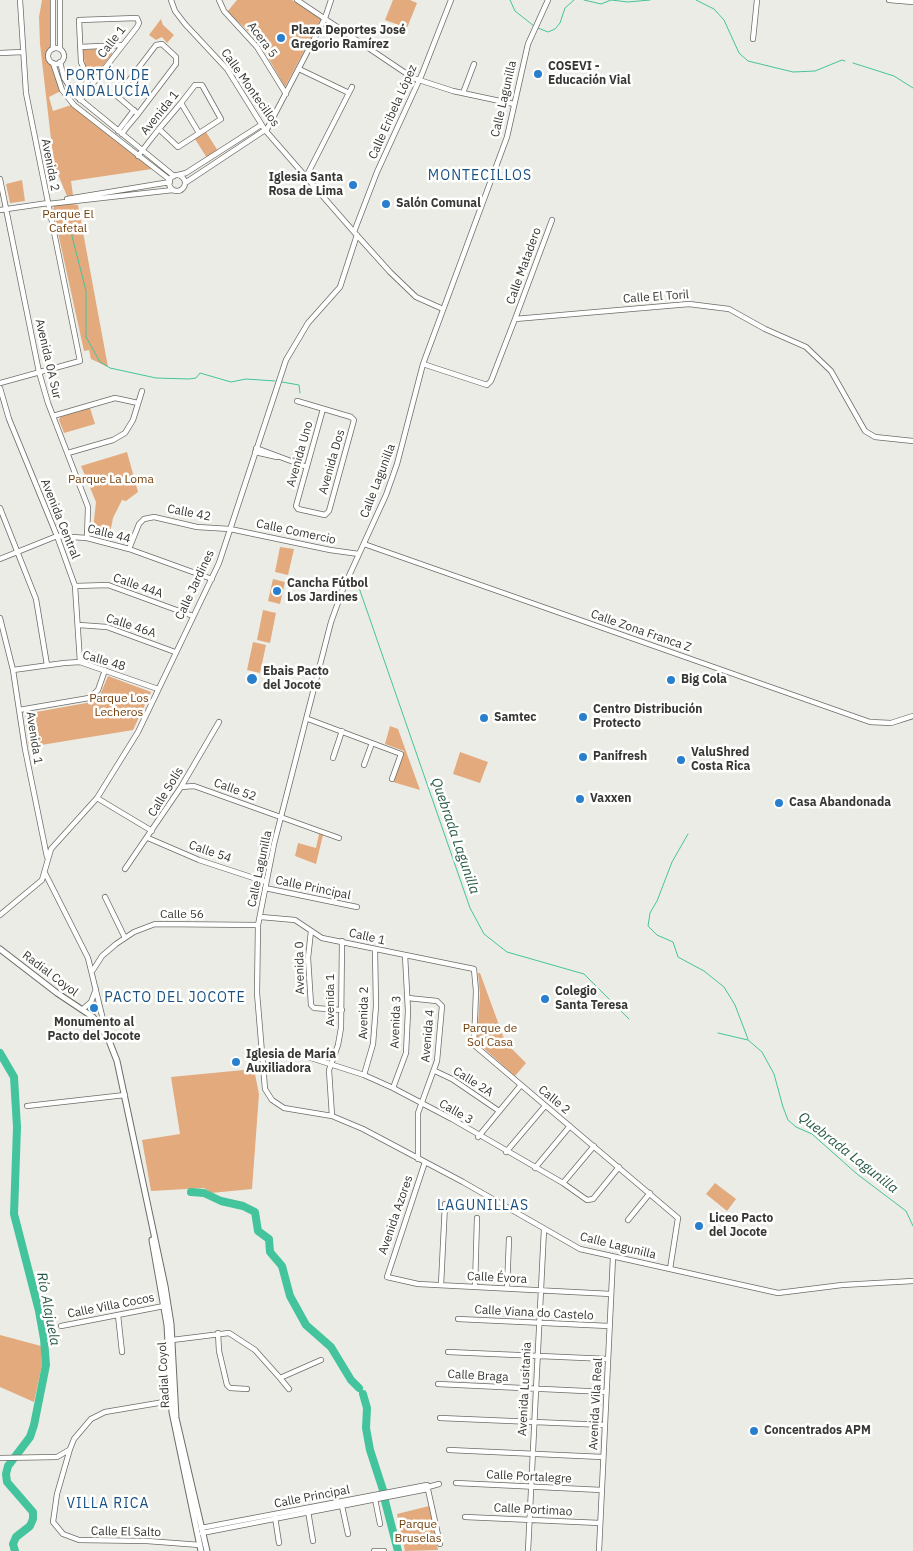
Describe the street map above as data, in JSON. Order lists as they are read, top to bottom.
{
  "streets": {
    "street": [
      "Acera 5",
      "Calle 1",
      "Calle Montecillos",
      "Calle Lagunilla",
      "Calle Eribela López",
      "Avenida 1",
      "Avenida 2",
      "Calle Matadero",
      "Calle El Toril",
      "Avenida 0A Sur",
      "Avenida Uno",
      "Avenida Dos",
      "Calle 42",
      "Avenida Central",
      "Calle Comercio",
      "Calle 44",
      "Calle Jardines",
      "Calle 44A",
      "Calle 46A",
      "Calle Zona Franca Z",
      "Calle 48",
      "Calle 52",
      "Calle Solís",
      "Calle 54",
      "Calle Principal",
      "Calle 56",
      "Avenida 0",
      "Radial Coyol",
      "Avenida 3",
      "Avenida 4",
      "Calle 2A",
      "Calle 2",
      "Calle 3",
      "Avenida Azores",
      "Calle Évora",
      "Calle Villa Cocos",
      "Calle Viana do Castelo",
      "Calle Braga",
      "Avenida Lusitania",
      "Avenida Vila Real",
      "Calle Portalegre",
      "Calle Portimao",
      "Calle El Salto"
    ]
  },
  "crossings": [
    ["Calle 1", "Calle Lagunilla"],
    ["Calle 1", "Avenida 1"],
    ["Calle 1", "Avenida 2"],
    ["Calle 1", "Avenida 0"],
    ["Calle 1", "Avenida 3"],
    ["Calle 1", "Calle 2"],
    ["Calle Montecillos", "Calle Lagunilla"],
    ["Calle Montecillos", "Calle Eribela López"],
    ["Calle Montecillos", "Calle Jardines"],
    ["Calle Lagunilla", "Avenida 1"],
    ["Calle Lagunilla", "Calle Comercio"],
    ["Calle Lagunilla", "Calle Zona Franca Z"],
    ["Calle Lagunilla", "Calle 52"],
    ["Calle Lagunilla", "Calle 54"],
    ["Calle Lagunilla", "Calle Principal"],
    ["Calle Lagunilla", "Calle 56"],
    ["Calle Lagunilla", "Avenida 4"],
    ["Calle Lagunilla", "Avenida Azores"],
    ["Calle Lagunilla", "Avenida Lusitania"],
    ["Calle Lagunilla", "Avenida Vila Real"],
    ["Calle Eribela López", "Calle Jardines"],
    ["Avenida 1", "Calle Jardines"],
    ["Avenida 1", "Calle 48"],
    ["Avenida 1", "Avenida 0"],
    ["Avenida 1", "Calle 3"],
    ["Avenida 2", "Avenida 0A Sur"],
    ["Avenida 2", "Calle 3"],
    ["Calle Matadero", "Calle El Toril"],
    ["Avenida 0A Sur", "Calle 44"],
    ["Avenida Uno", "Avenida Dos"],
    ["Calle 42", "Calle Comercio"],
    ["Calle 42", "Calle 44"],
    ["Calle 42", "Calle Jardines"],
    ["Avenida Central", "Calle 44"],
    ["Avenida Central", "Calle 44A"],
    ["Avenida Central", "Calle 46A"],
    ["Avenida Central", "Calle 48"],
    ["Calle Comercio", "Calle Jardines"],
    ["Calle 44", "Calle Jardines"],
    ["Calle Jardines", "Calle 44A"],
    ["Calle Jardines", "Calle 46A"],
    ["Calle Jardines", "Calle 48"],
    ["Calle 52", "Calle Solís"],
    ["Calle Solís", "Calle 54"],
    ["Calle Principal", "Radial Coyol"],
    ["Radial Coyol", "Calle Villa Cocos"],
    ["Radial Coyol", "Calle El Salto"],
    ["Avenida 3", "Avenida 4"],
    ["Avenida 3", "Calle 3"],
    ["Avenida 4", "Calle 2A"],
    ["Avenida 4", "Calle 3"],
    ["Calle 2", "Calle 3"],
    ["Avenida Azores", "Calle Évora"],
    ["Calle Évora", "Avenida Lusitania"],
    ["Calle Évora", "Avenida Vila Real"],
    ["Calle Viana do Castelo", "Avenida Lusitania"],
    ["Calle Viana do Castelo", "Avenida Vila Real"],
    ["Calle Braga", "Avenida Lusitania"],
    ["Calle Braga", "Avenida Vila Real"],
    ["Avenida Lusitania", "Calle Portalegre"],
    ["Avenida Lusitania", "Calle Portimao"],
    ["Avenida Vila Real", "Calle Portalegre"],
    ["Avenida Vila Real", "Calle Portimao"]
  ],
  "districts": [
    "PORTÓN DE ANDALUCÍA",
    "MONTECILLOS",
    "PACTO DEL JOCOTE",
    "LAGUNILLAS",
    "VILLA RICA"
  ],
  "water": ["Quebrada Lagunilla", "Río Alajuela"],
  "parks": [
    "Parque El Cafetal",
    "Parque La Loma",
    "Parque Los Lecheros",
    "Parque de Sol Casa",
    "Parque Bruselas"
  ],
  "places": [
    "Plaza Deportes José Gregorio Ramírez",
    "COSEVI - Educación Vial",
    "Iglesia Santa Rosa de Lima",
    "Salón Comunal",
    "Cancha Fútbol Los Jardines",
    "Ebais Pacto del Jocote",
    "Big Cola",
    "Centro Distribución Protecto",
    "Samtec",
    "Panifresh",
    "ValuShred Costa Rica",
    "Vaxxen",
    "Casa Abandonada",
    "Colegio Santa Teresa",
    "Monumento al Pacto del Jocote",
    "Iglesia de María Auxiliadora",
    "Liceo Pacto del Jocote",
    "Concentrados APM"
  ]
}
